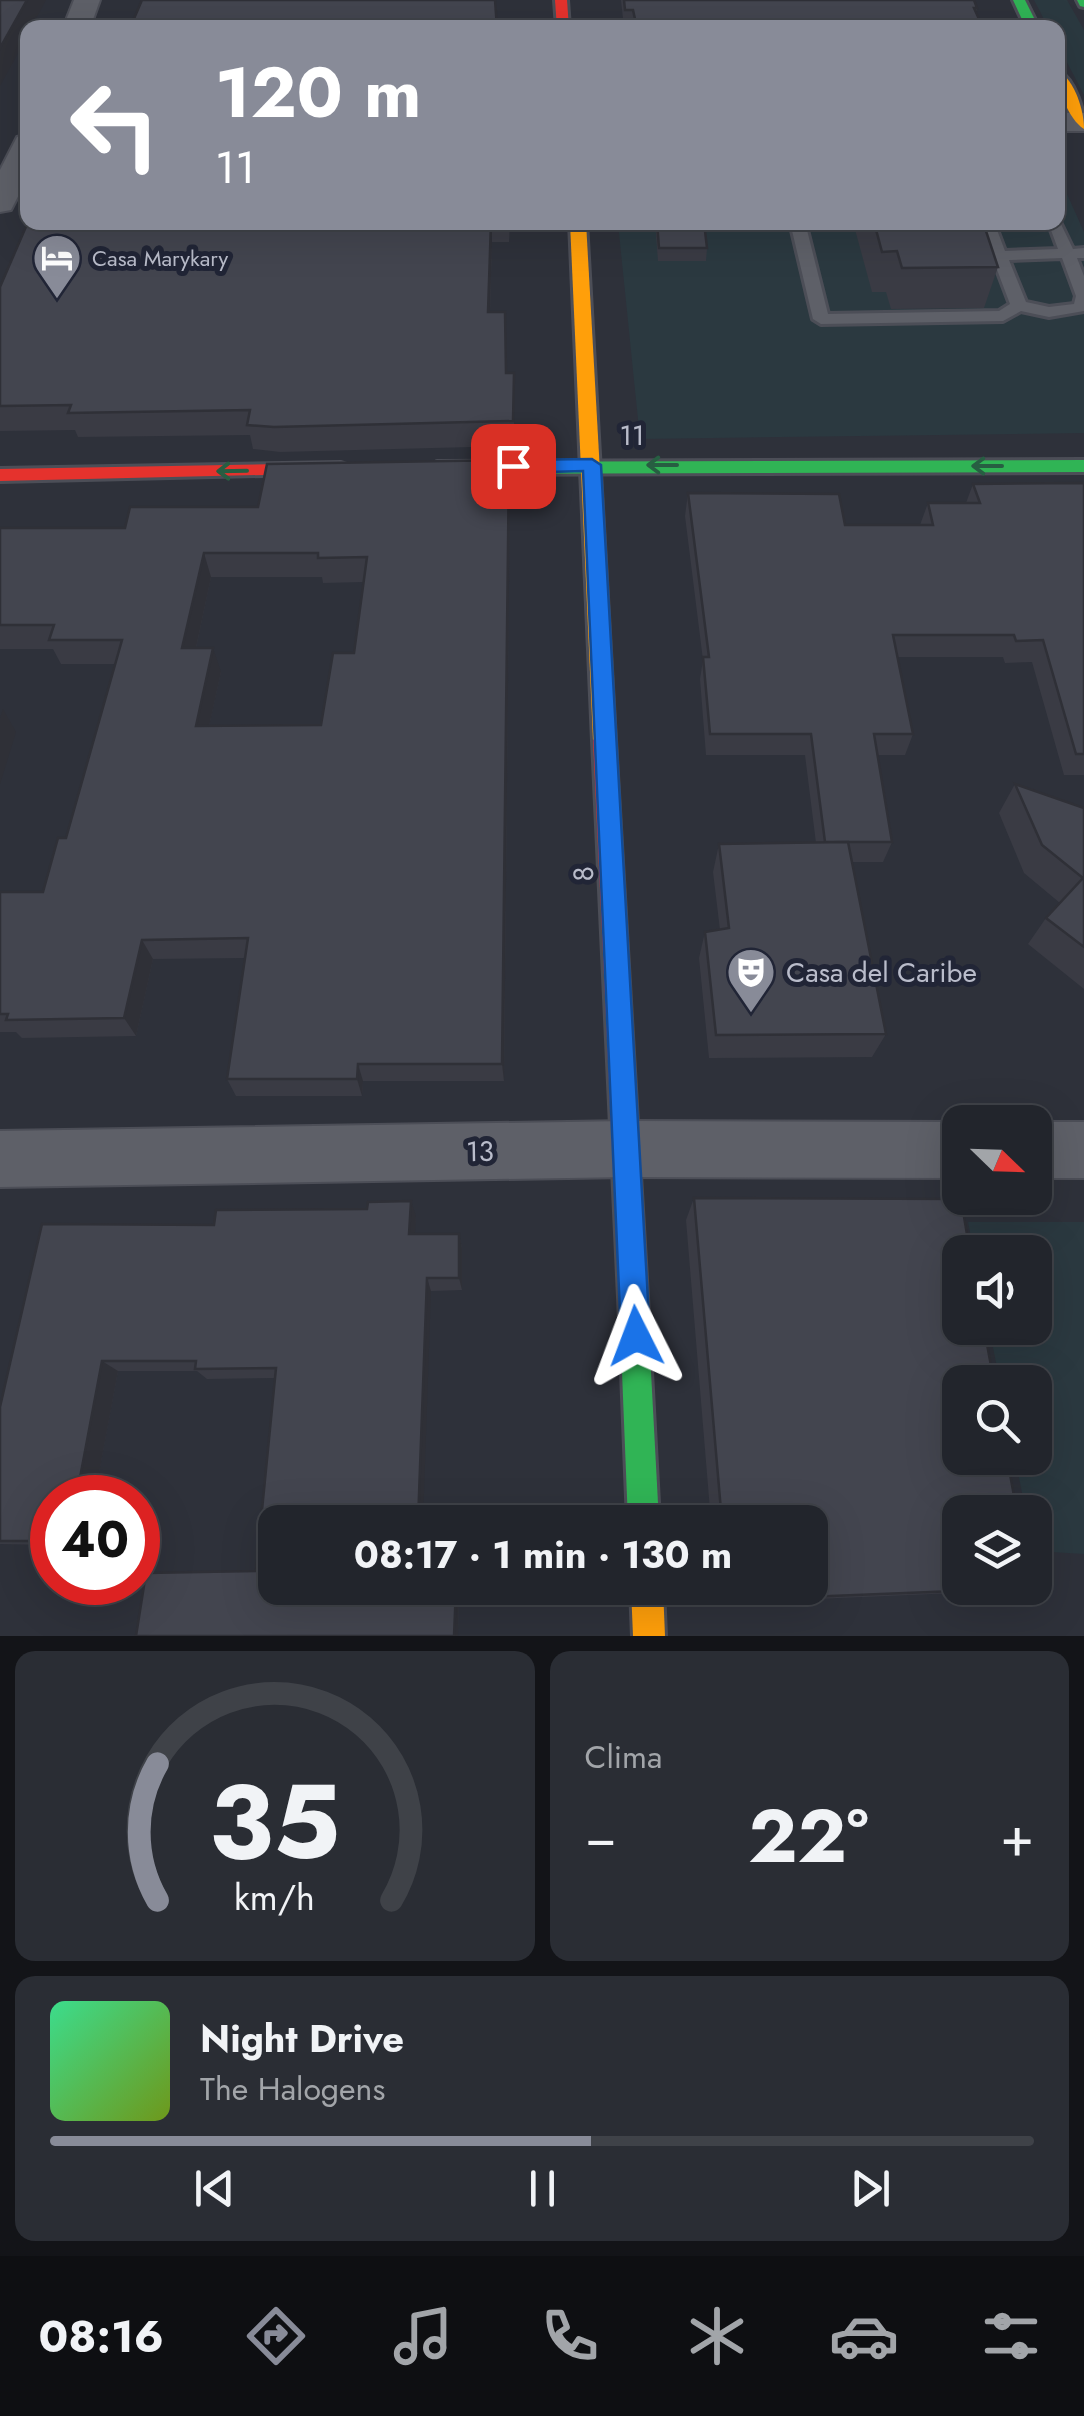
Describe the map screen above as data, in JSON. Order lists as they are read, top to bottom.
{
  "streets": {
    "street": ["11", "8", "13"]
  },
  "crossings": [
    ["11", "8"],
    ["8", "13"]
  ],
  "one_way": ["11"],
  "places": {
    "hotel": ["Casa Marykary"],
    "theatre": ["Casa del Caribe"]
  },
  "north": "bottom right",
  "page": {
    "turn": ["120 m", "11"],
    "limit": "40",
    "trip": "08:17 · 1 min · 130 m",
    "tile": "Clima",
    "heat": ["−", "22°", "+"],
    "song": ["Night Drive", "The Halogens"],
    "tabs": "08:16",
    "gauge": ["35", "km/h"]
  }
}
